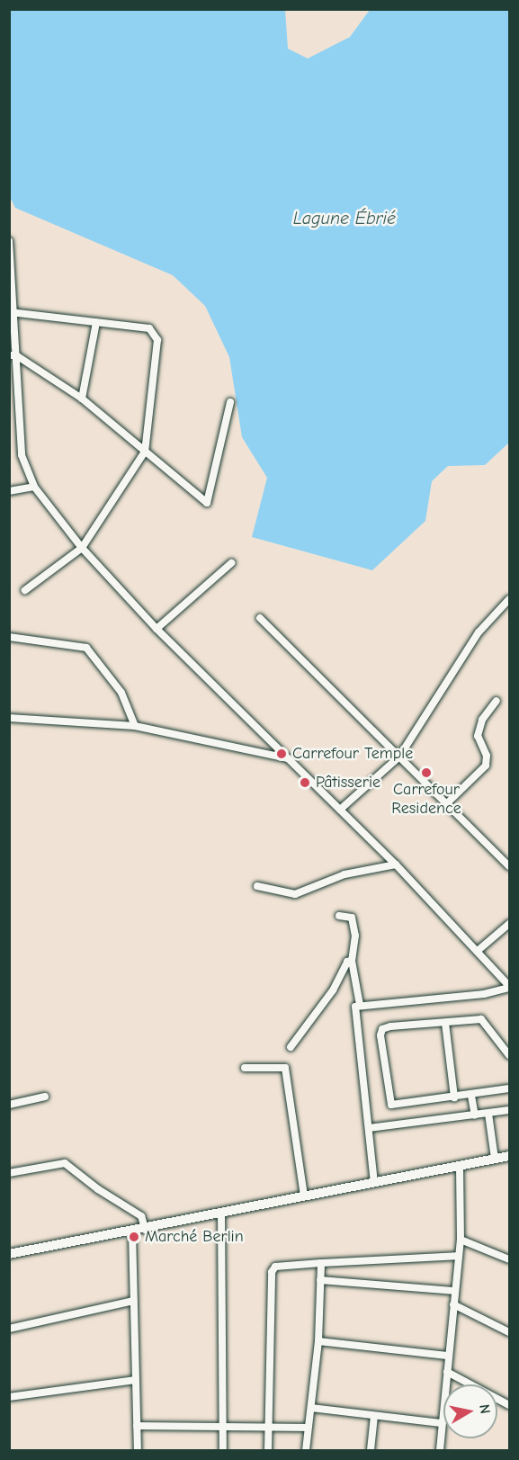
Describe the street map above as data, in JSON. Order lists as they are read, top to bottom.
{
  "water": ["Lagune Ébrié"],
  "places": [
    "Carrefour Temple",
    "Carrefour Residence",
    "Pâtisserie",
    "Marché Berlin"
  ],
  "north": "right"
}
